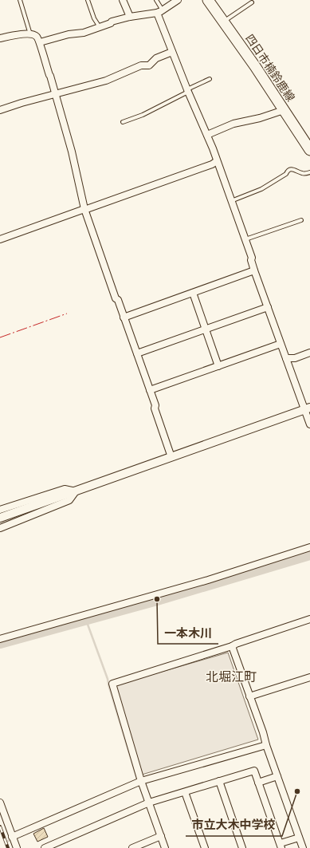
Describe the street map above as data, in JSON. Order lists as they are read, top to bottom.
{
  "streets": {
    "main road": ["四日市楠鈴鹿線"]
  },
  "districts": ["北堀江町"],
  "places": ["一本木川", "市立大木中学校"]
}
